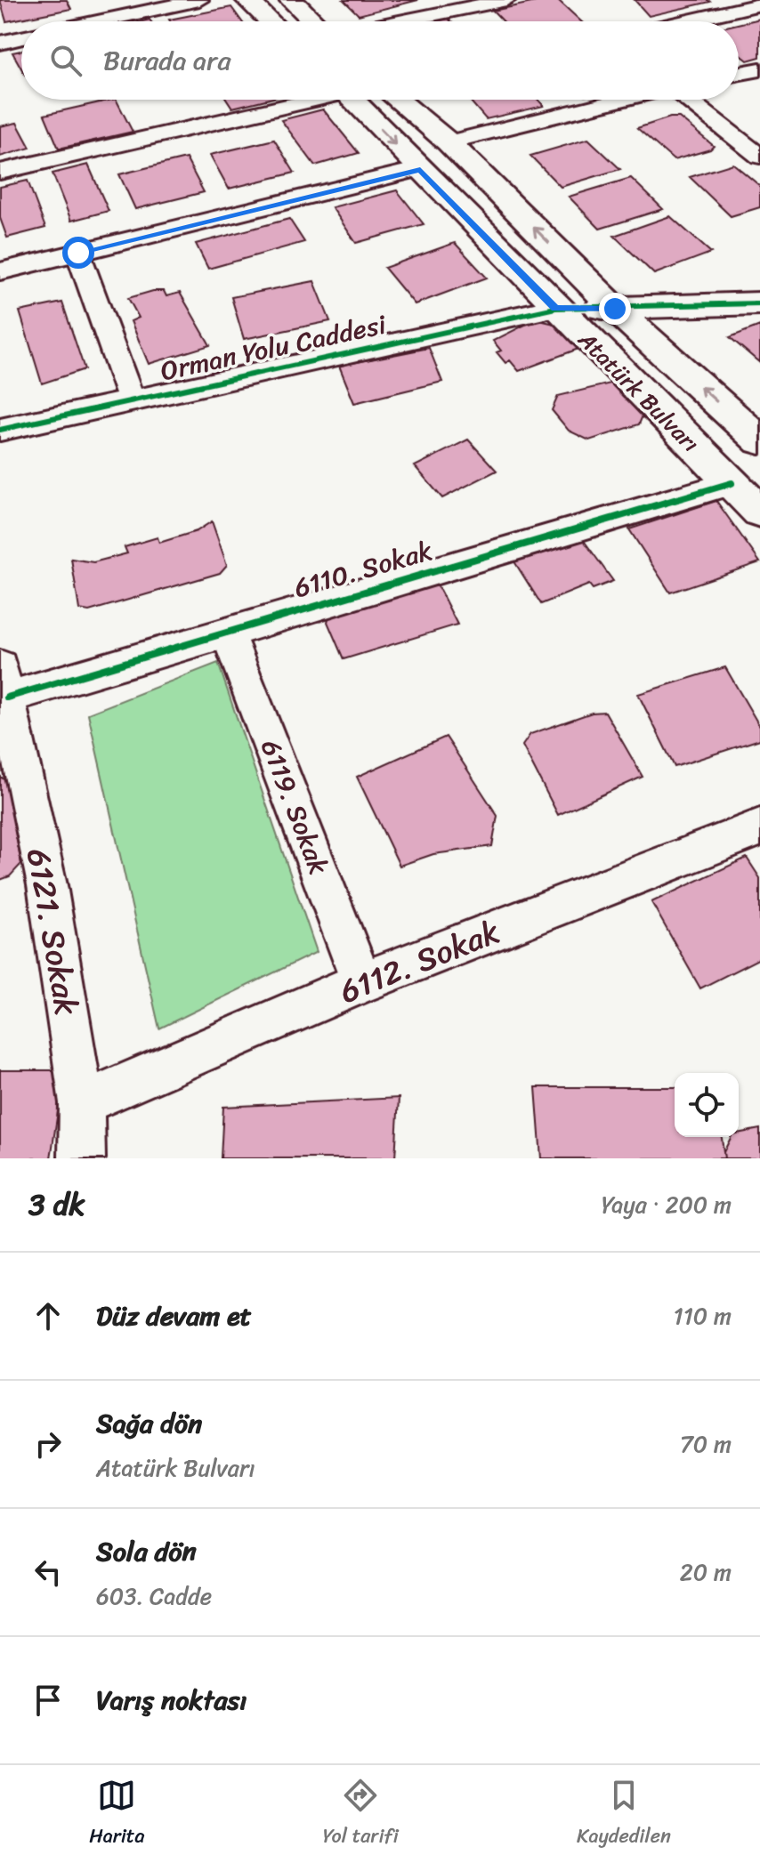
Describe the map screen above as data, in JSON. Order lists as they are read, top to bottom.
{
  "streets": {
    "main road": ["Atatürk Bulvarı"],
    "street": [
      "Orman Yolu Caddesi",
      "6110. Sokak",
      "6119. Sokak",
      "6121. Sokak",
      "6112. Sokak"
    ]
  },
  "crossings": [
    ["Orman Yolu Caddesi", "Atatürk Bulvarı"],
    ["Atatürk Bulvarı", "6110. Sokak"],
    ["6110. Sokak", "6119. Sokak"],
    ["6110. Sokak", "6121. Sokak"],
    ["6119. Sokak", "6112. Sokak"],
    ["6121. Sokak", "6112. Sokak"]
  ],
  "page": {
    "search": "Burada ara",
    "heading": ["3 dk", "Yaya · 200 m"],
    "list": [
      ["Düz devam et", "110 m"],
      ["Sağa dön", "Atatürk Bulvarı", "70 m"],
      ["Sola dön", "603. Cadde", "20 m"],
      "Varış noktası"
    ],
    "nav": ["Harita", "Yol tarifi", "Kaydedilen"]
  }
}
